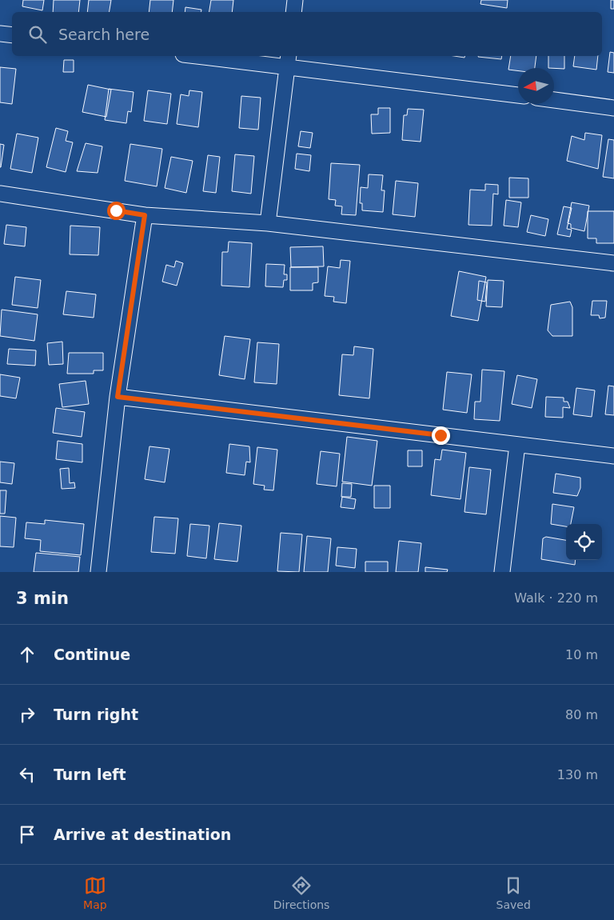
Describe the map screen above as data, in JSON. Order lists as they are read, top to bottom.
{
  "north": "left",
  "page": {
    "search": "Search here",
    "heading": ["3 min", "Walk · 220 m"],
    "list": [
      ["Continue", "10 m"],
      ["Turn right", "80 m"],
      ["Turn left", "130 m"],
      "Arrive at destination"
    ],
    "nav": ["Map", "Directions", "Saved"]
  }
}
